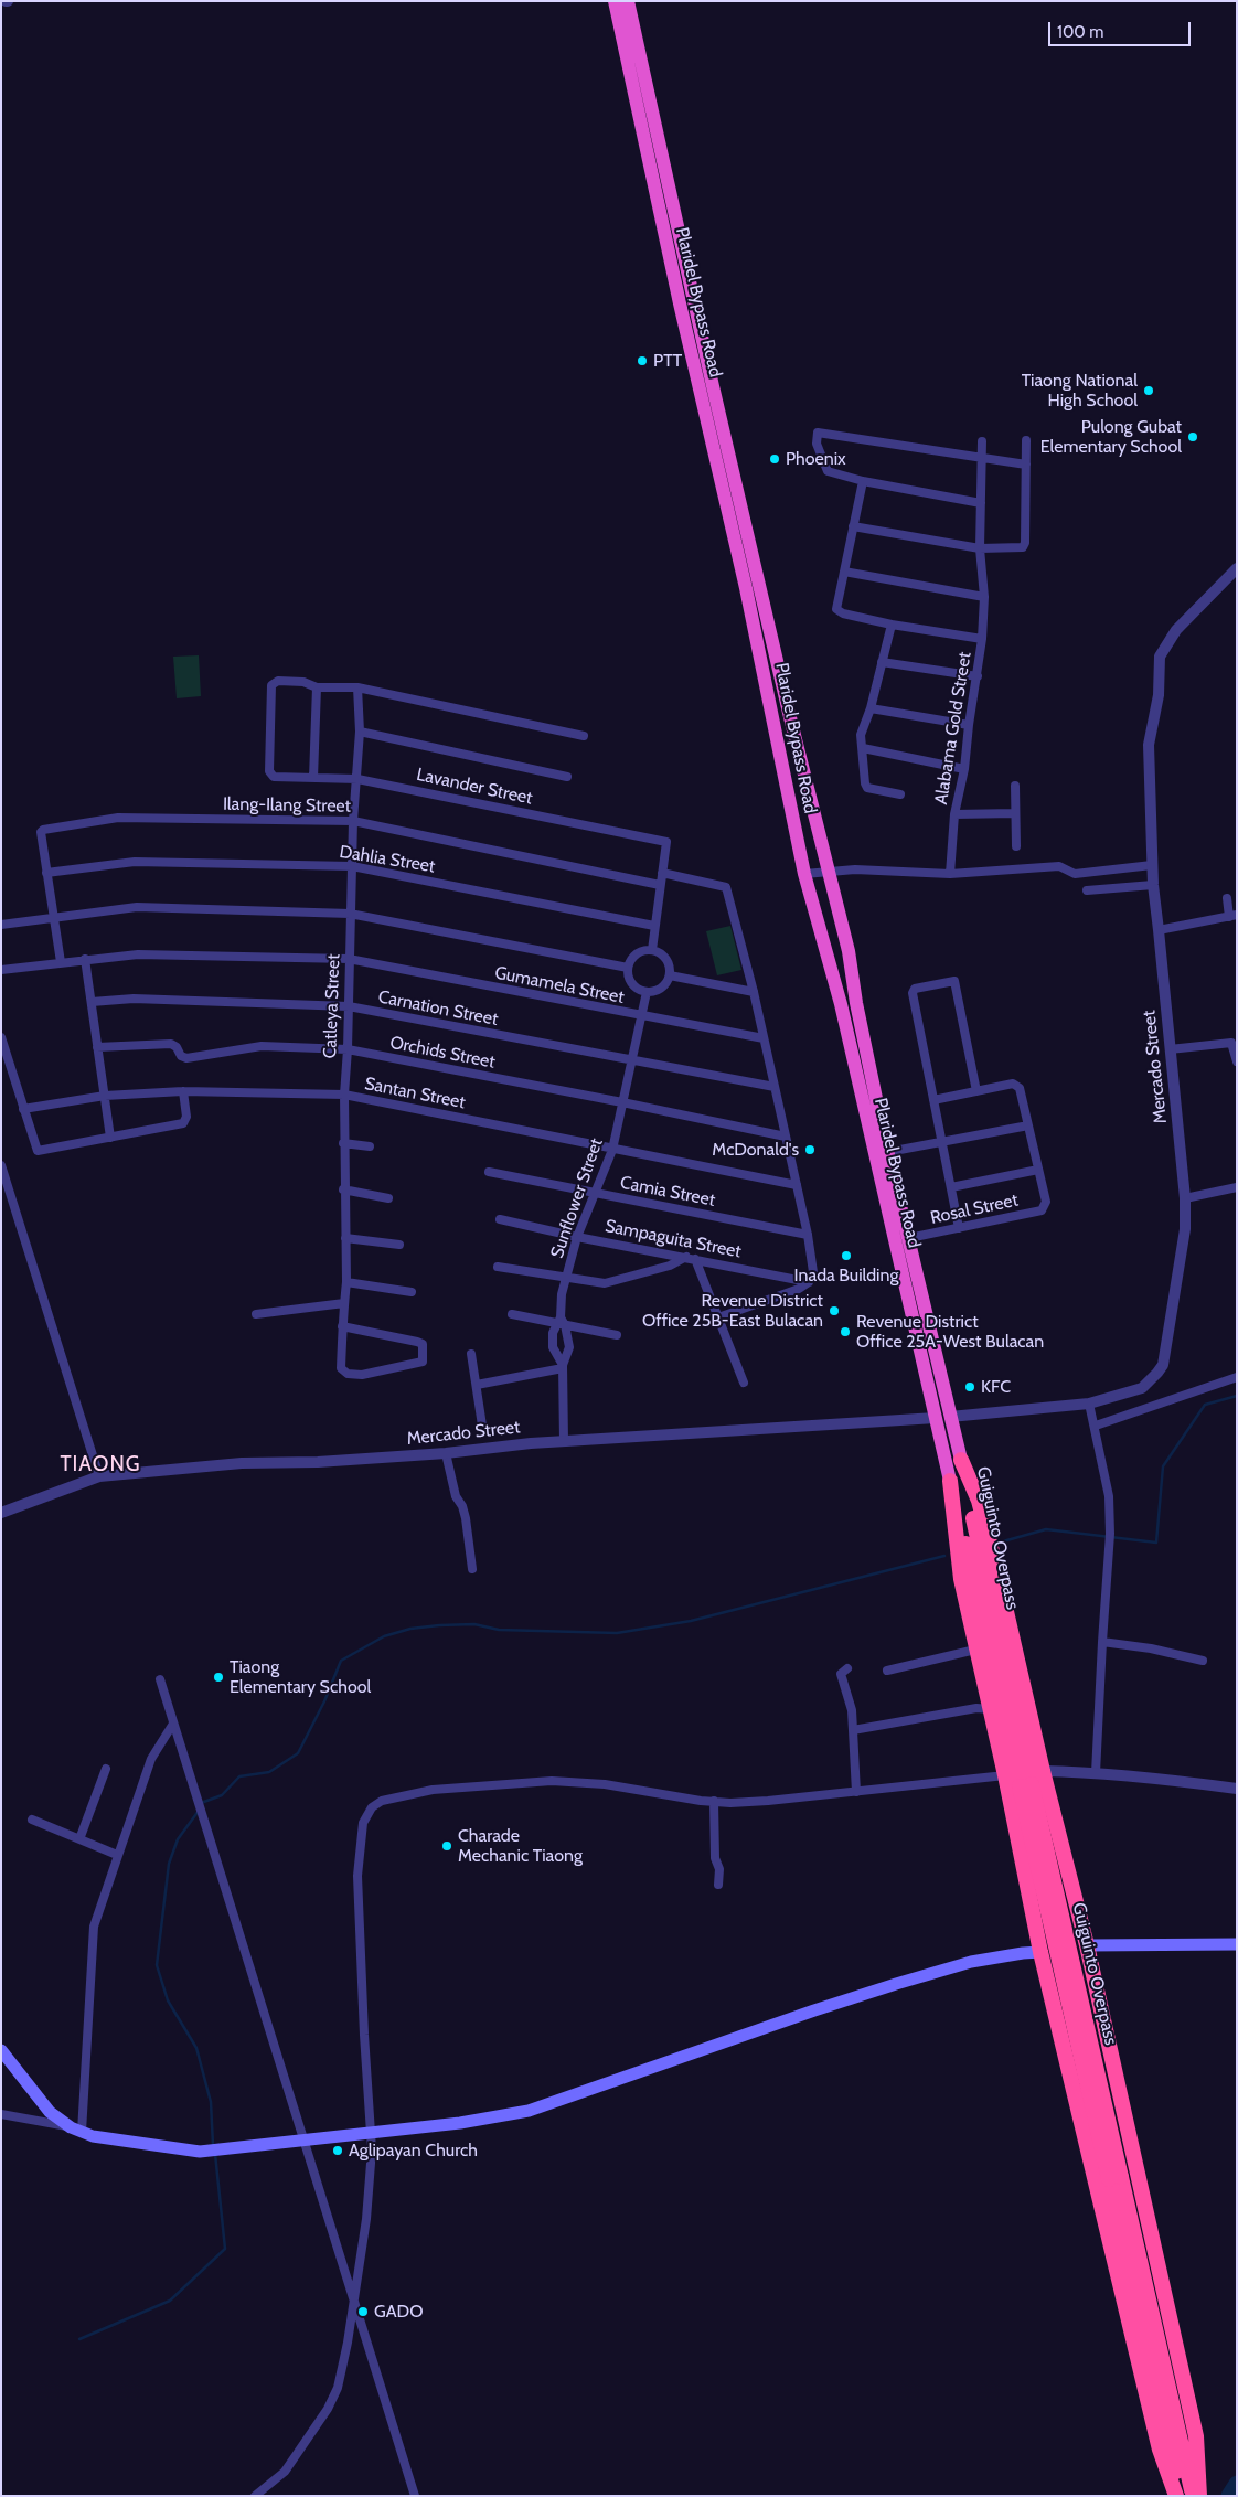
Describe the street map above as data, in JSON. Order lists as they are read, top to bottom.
{
  "streets": {
    "highway": ["Plaridel Bypass Road", "Guiguinto Overpass"],
    "street": [
      "Alabama Gold Street",
      "Lavander Street",
      "Ilang-Ilang Street",
      "Dahlia Street",
      "Gumamela Street",
      "Catleya Street",
      "Carnation Street",
      "Orchids Street",
      "Mercado Street",
      "Santan Street",
      "Camia Street",
      "Sunflower Street",
      "Rosal Street",
      "Sampaguita Street"
    ]
  },
  "crossings": [
    ["Plaridel Bypass Road", "Mercado Street"],
    ["Plaridel Bypass Road", "Rosal Street"],
    ["Plaridel Bypass Road", "Guiguinto Overpass"],
    ["Lavander Street", "Catleya Street"],
    ["Ilang-Ilang Street", "Dahlia Street"],
    ["Ilang-Ilang Street", "Gumamela Street"],
    ["Ilang-Ilang Street", "Catleya Street"],
    ["Dahlia Street", "Catleya Street"],
    ["Gumamela Street", "Catleya Street"],
    ["Gumamela Street", "Sunflower Street"],
    ["Catleya Street", "Carnation Street"],
    ["Catleya Street", "Orchids Street"],
    ["Catleya Street", "Santan Street"],
    ["Carnation Street", "Sunflower Street"],
    ["Orchids Street", "Sunflower Street"],
    ["Mercado Street", "Sunflower Street"],
    ["Santan Street", "Sunflower Street"],
    ["Camia Street", "Sunflower Street"],
    ["Sunflower Street", "Sampaguita Street"]
  ],
  "districts": ["TIAONG"],
  "places": [
    "PTT",
    "Tiaong National High School",
    "Pulong Gubat Elementary School",
    "Phoenix",
    "McDonald's",
    "Inada Building",
    "Revenue District Office 25B-East Bulacan",
    "Revenue District Office 25A-West Bulacan",
    "KFC",
    "Tiaong Elementary School",
    "Charade Mechanic Tiaong",
    "Aglipayan Church",
    "GADO"
  ],
  "scale_bar": "100 m"
}
